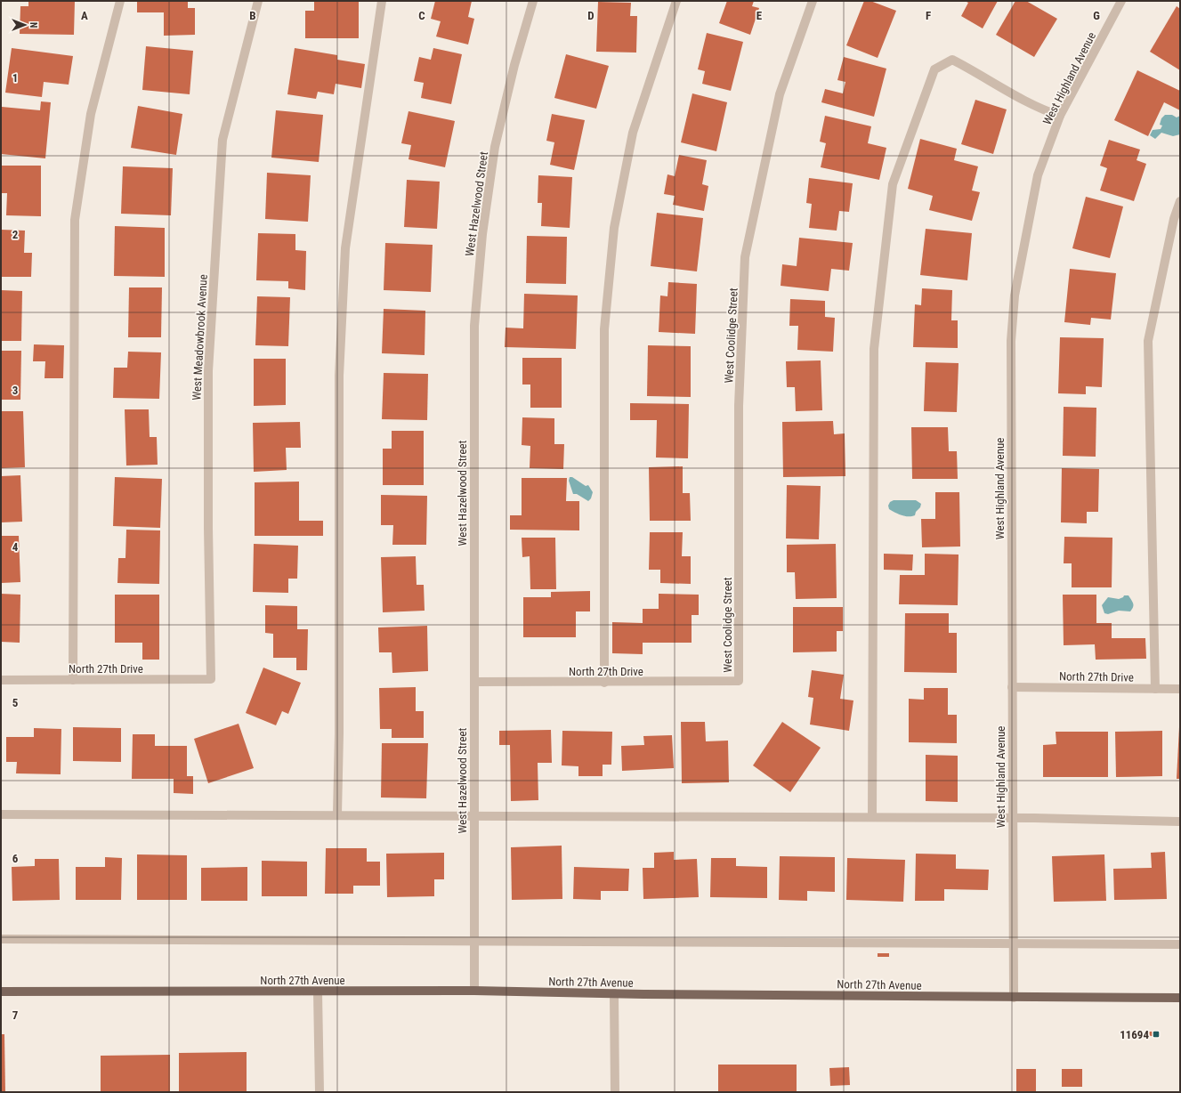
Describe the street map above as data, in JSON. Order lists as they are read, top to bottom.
{
  "streets": {
    "main road": ["North 27th Avenue"],
    "street": [
      "West Highland Avenue",
      "West Hazelwood Street",
      "West Coolidge Street",
      "West Meadowbrook Avenue",
      "North 27th Drive"
    ]
  },
  "crossings": [
    ["West Highland Avenue", "North 27th Drive"],
    ["West Highland Avenue", "North 27th Avenue"],
    ["West Hazelwood Street", "North 27th Drive"],
    ["West Hazelwood Street", "North 27th Avenue"],
    ["West Coolidge Street", "North 27th Drive"],
    ["West Meadowbrook Avenue", "North 27th Drive"]
  ],
  "places": {
    "transit": ["11694"]
  },
  "north": "right",
  "grid": {
    "columns": [
      "A",
      "B",
      "C",
      "D",
      "E",
      "F",
      "G"
    ],
    "rows": [
      "1",
      "2",
      "3",
      "4",
      "5",
      "6",
      "7"
    ]
  }
}
